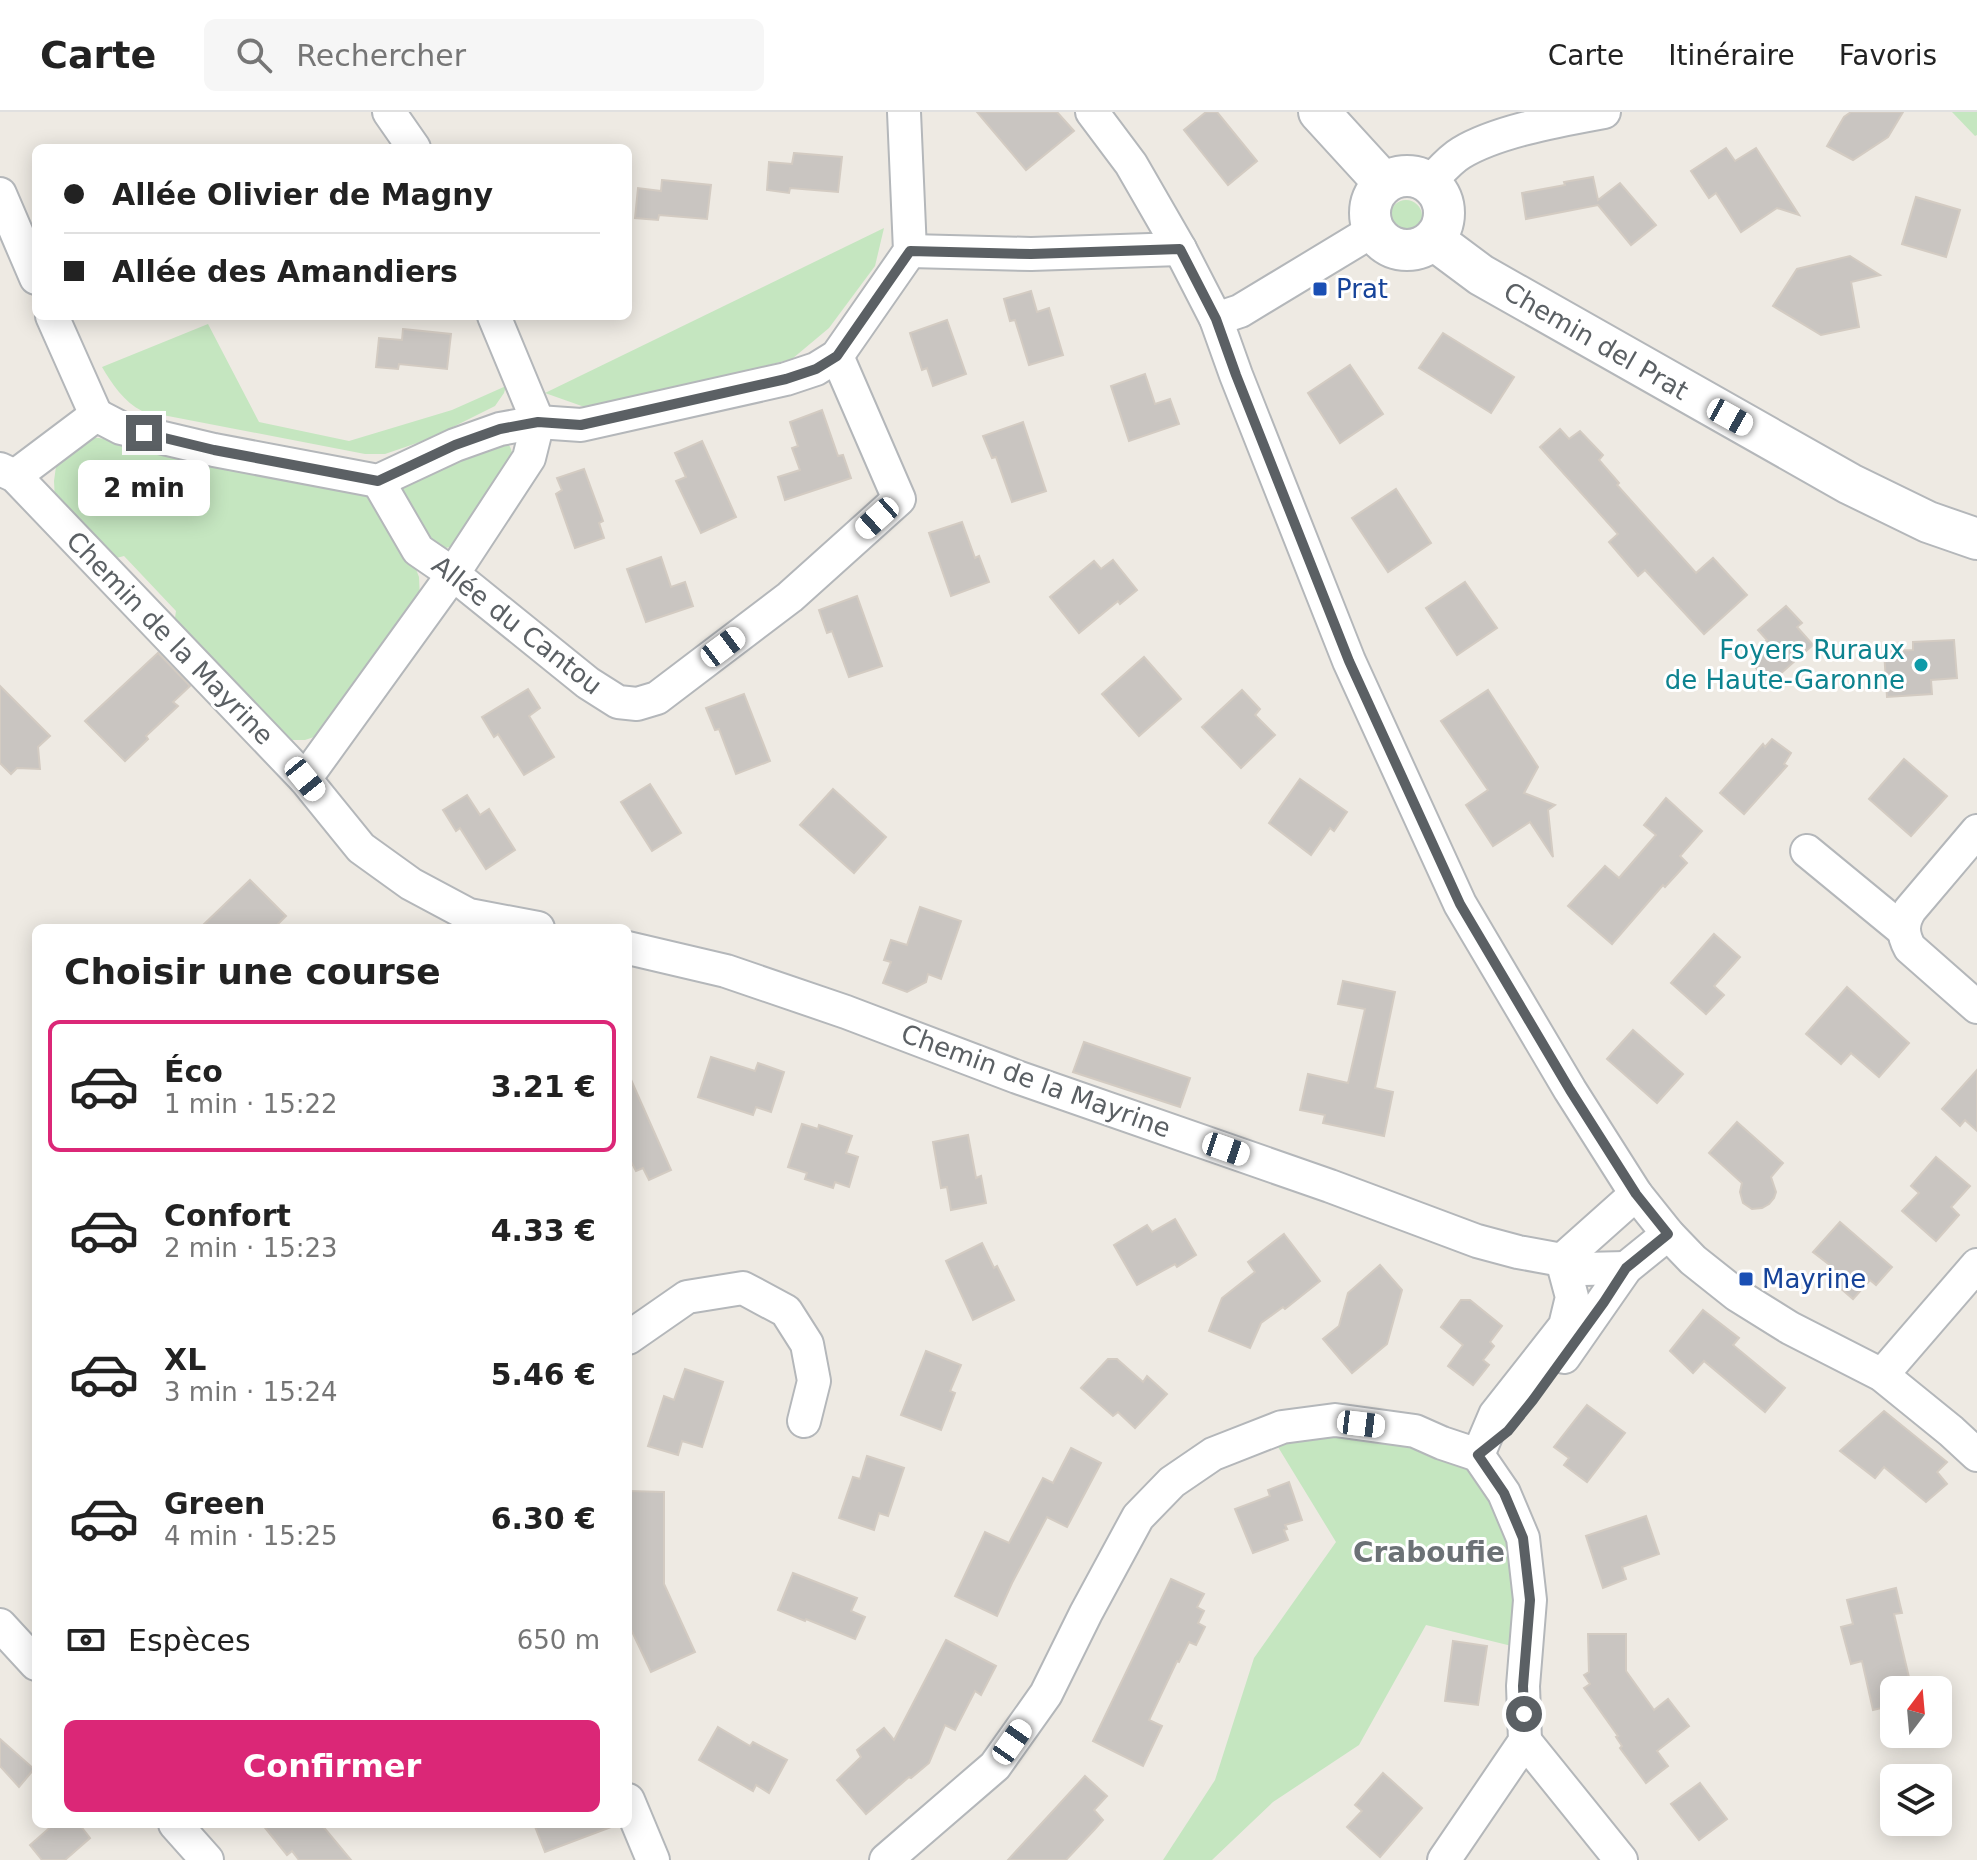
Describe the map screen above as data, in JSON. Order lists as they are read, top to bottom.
{
  "streets": {
    "street": ["Chemin del Prat", "Allée du Cantou", "Chemin de la Mayrine"]
  },
  "districts": ["Craboufie"],
  "places": {
    "transit": ["Prat", "Mayrine"],
    "other": ["Foyers Ruraux de Haute-Garonne"]
  },
  "north": "top",
  "page": {
    "header": "Carte",
    "search": "Rechercher",
    "nav": ["Carte", "Itinéraire", "Favoris"],
    "banner": ["Allée Olivier de Magny", "Allée des Amandiers"],
    "bubble": "2 min",
    "heading": "Choisir une course",
    "list": [
      {
        "name": "Éco",
        "note": "1 min · 15:22",
        "value": "3.21 €"
      },
      {
        "name": "Confort",
        "note": "2 min · 15:23",
        "value": "4.33 €"
      },
      {
        "name": "XL",
        "note": "3 min · 15:24",
        "value": "5.46 €"
      },
      {
        "name": "Green",
        "note": "4 min · 15:25",
        "value": "6.30 €"
      }
    ],
    "pay": ["Espèces", "650 m"],
    "buttons": "Confirmer"
  }
}
